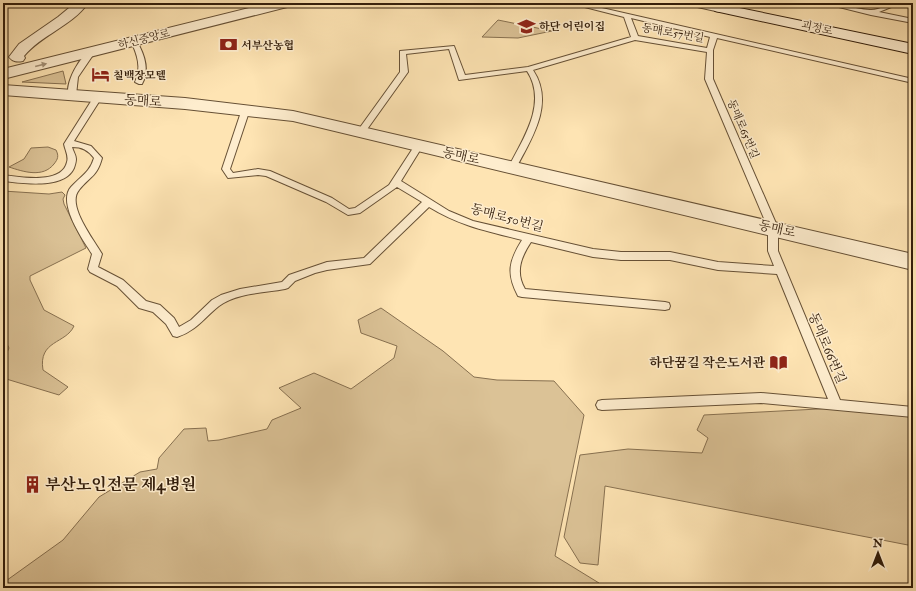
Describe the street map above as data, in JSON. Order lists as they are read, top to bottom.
{
  "streets": {
    "street": ["괴정로", "하신중앙로", "동매로"],
    "lane": [
      "동매로57번길",
      "동매로65번길",
      "동매로50번길",
      "동매로66번길"
    ]
  },
  "crossings": [
    ["동매로57번길", "동매로"],
    ["동매로57번길", "동매로65번길"],
    ["동매로", "동매로65번길"],
    ["동매로", "동매로66번길"],
    ["동매로65번길", "동매로66번길"],
    ["동매로50번길", "동매로66번길"]
  ],
  "places": {
    "school or university": ["하단 어린이집"],
    "bank": ["서부산농협"],
    "hotel": ["칠백장모텔"],
    "library": ["하단꿈길 작은도서관"],
    "building": ["부산노인전문 제4병원"]
  },
  "north": "top"
}
